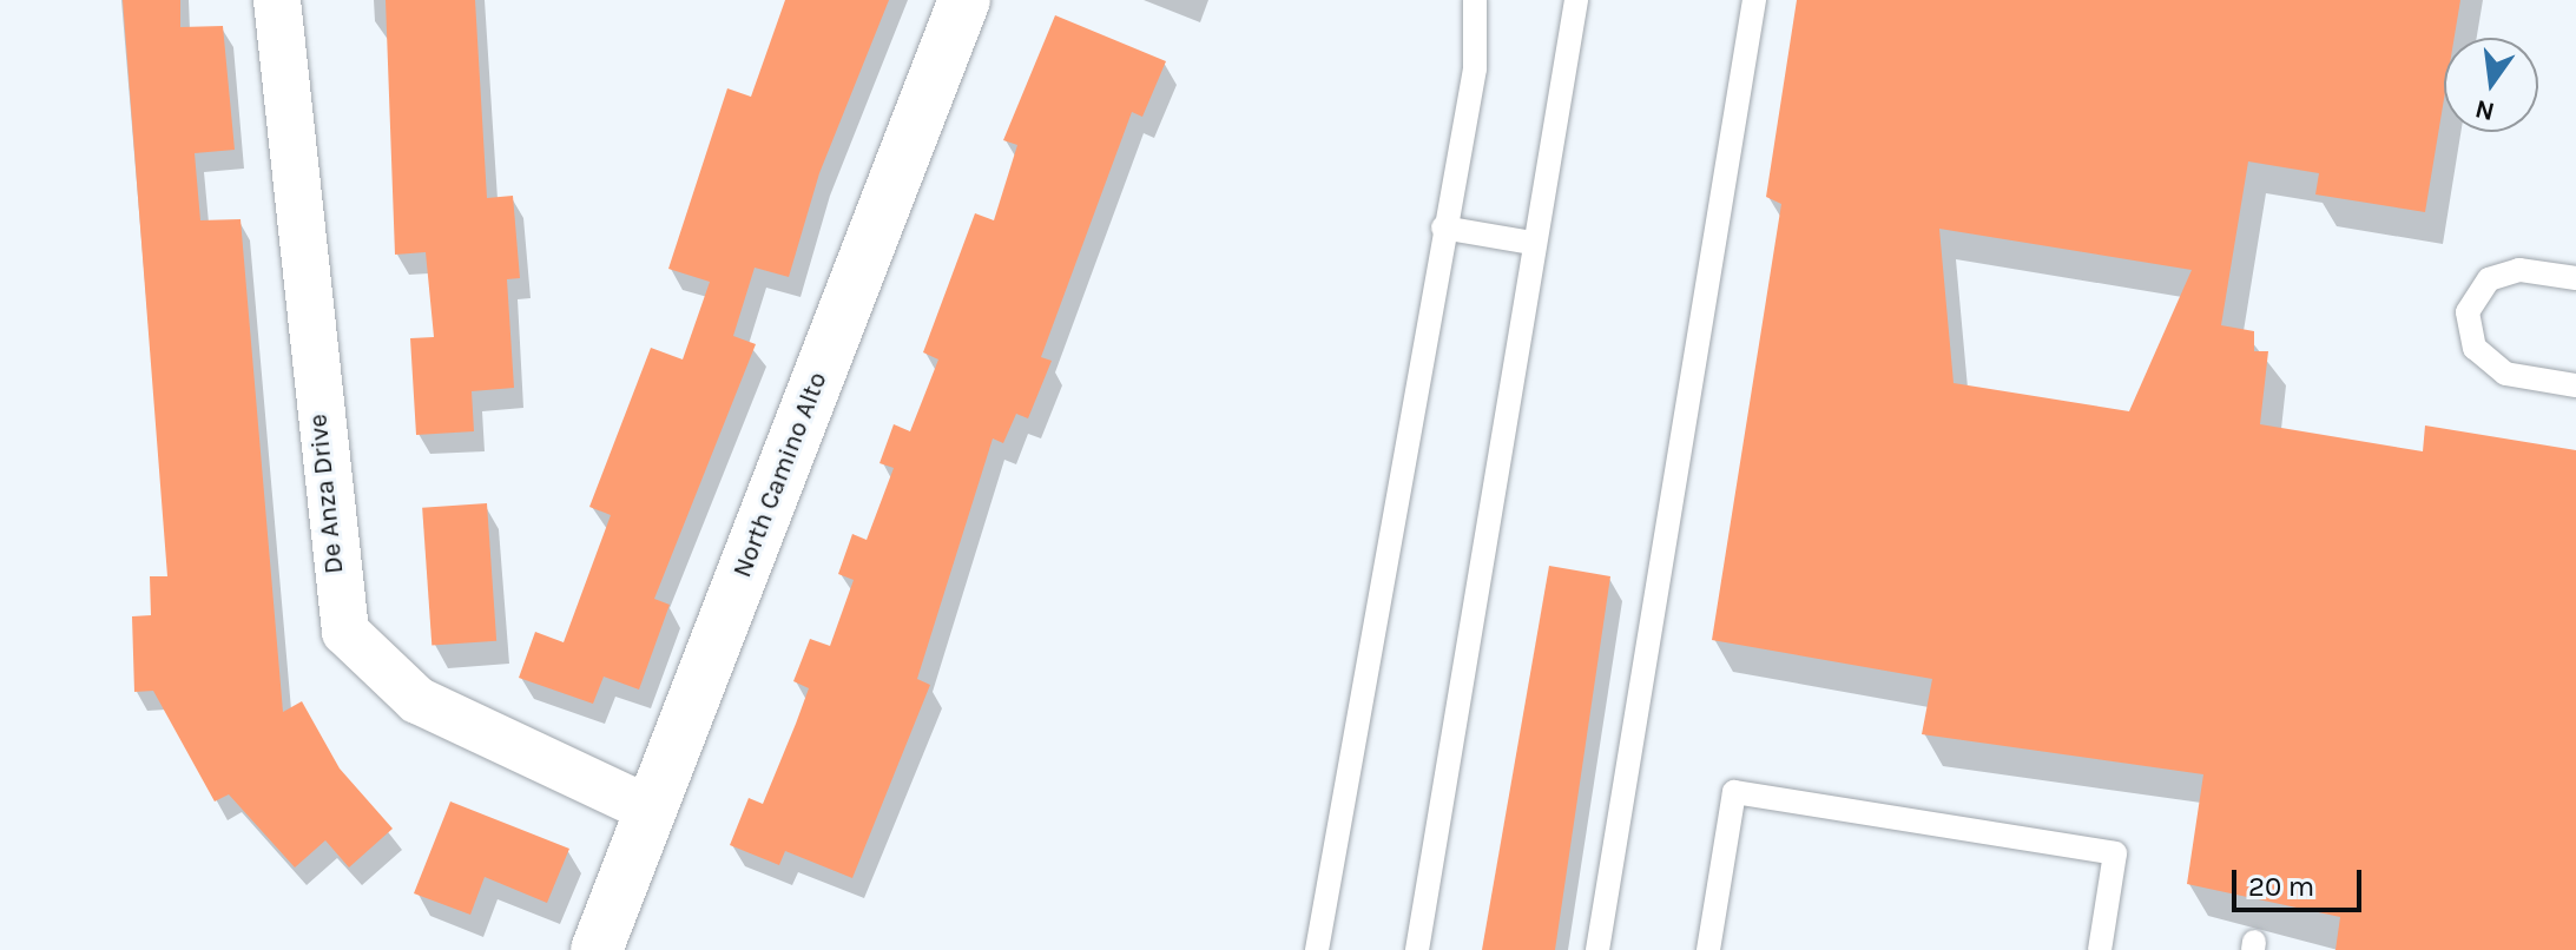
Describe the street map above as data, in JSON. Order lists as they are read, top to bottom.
{
  "streets": {
    "street": ["North Camino Alto", "De Anza Drive"]
  },
  "crossings": [
    ["North Camino Alto", "De Anza Drive"]
  ],
  "scale_bar": "20 m",
  "north": "bottom"
}
